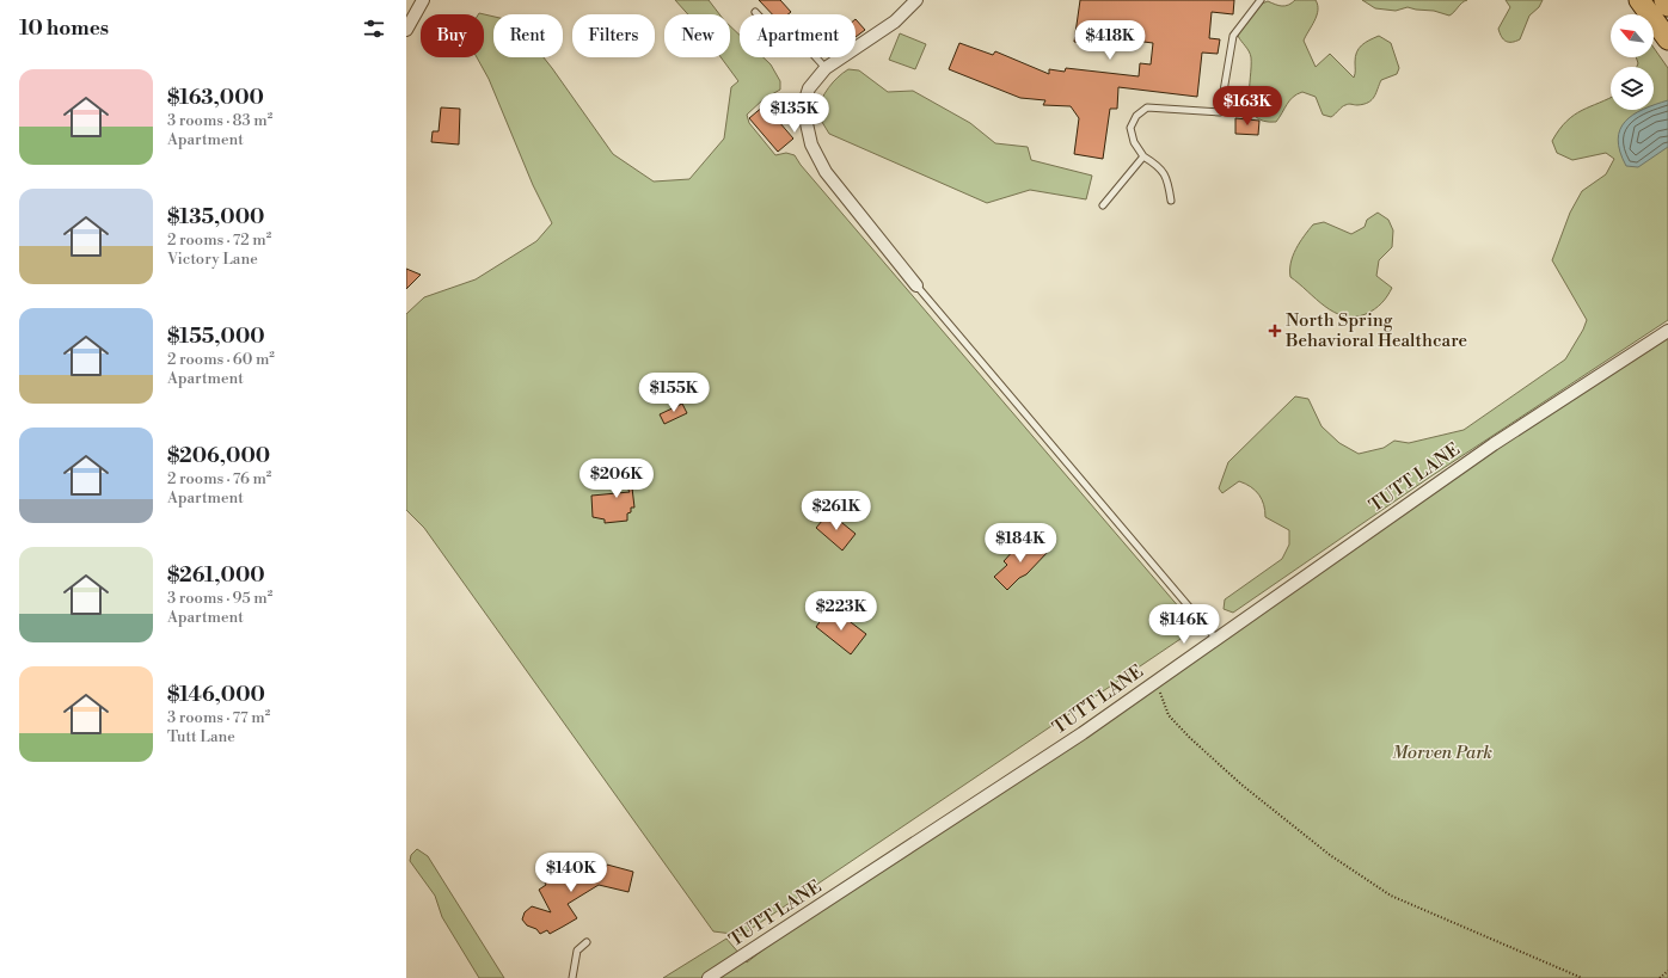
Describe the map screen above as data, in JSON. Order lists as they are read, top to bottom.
{
  "streets": {
    "street": ["TUTT LANE"]
  },
  "parks": ["Morven Park"],
  "places": {
    "health": ["North Spring Behavioral Healthcare"]
  },
  "north": "top left",
  "page": {
    "heading": "10 homes",
    "chip": [
      "Buy",
      "Rent",
      "Filters",
      "New",
      "Apartment"
    ],
    "price": [
      "$418K",
      "$163K",
      "$135K",
      "$155K",
      "$206K",
      "$261K",
      "$184K",
      "$223K",
      "$146K",
      "$140K"
    ],
    "list": [
      {
        "name": "$163,000",
        "note": "3 rooms · 83 m² · Apartment"
      },
      {
        "name": "$135,000",
        "note": "2 rooms · 72 m² · Victory Lane"
      },
      {
        "name": "$155,000",
        "note": "2 rooms · 60 m² · Apartment"
      },
      {
        "name": "$206,000",
        "note": "2 rooms · 76 m² · Apartment"
      },
      {
        "name": "$261,000",
        "note": "3 rooms · 95 m² · Apartment"
      },
      {
        "name": "$146,000",
        "note": "3 rooms · 77 m² · Tutt Lane"
      }
    ]
  }
}
